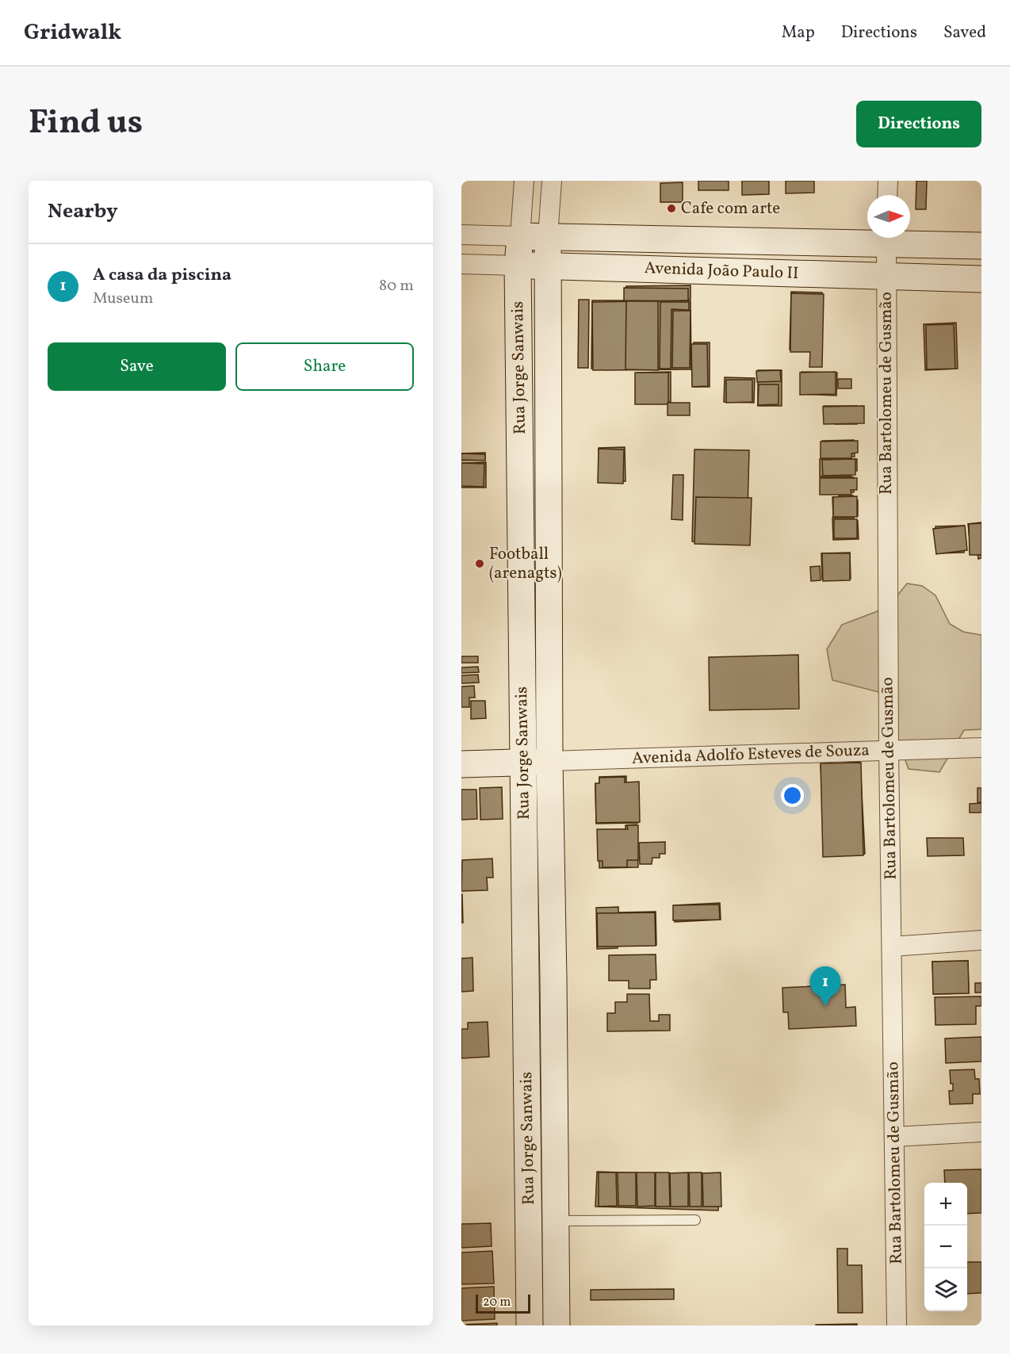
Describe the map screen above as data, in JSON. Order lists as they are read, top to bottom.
{
  "streets": {
    "main road": ["Avenida João Paulo II", "Rua Jorge Sanwais"],
    "street": ["Rua Bartolomeu de Gusmão", "Avenida Adolfo Esteves de Souza"]
  },
  "crossings": [
    ["Avenida João Paulo II", "Rua Jorge Sanwais"],
    ["Avenida João Paulo II", "Rua Bartolomeu de Gusmão"],
    ["Rua Jorge Sanwais", "Avenida Adolfo Esteves de Souza"],
    ["Rua Bartolomeu de Gusmão", "Avenida Adolfo Esteves de Souza"]
  ],
  "places": ["Cafe com arte", "Football (arenagts)"],
  "scale_bar": "20 m",
  "north": "right",
  "page": {
    "header": "Gridwalk",
    "nav": ["Map", "Directions", "Saved"],
    "title": "Find us",
    "buttons": [
      "Directions",
      ["Save", "Share"]
    ],
    "heading": "Nearby",
    "list": [
      {
        "mark": "1",
        "name": "A casa da piscina",
        "note": "Museum",
        "value": "80 m"
      }
    ],
    "pins": "1",
    "map_buttons": ["+", "−"],
    "scale": "20 m"
  }
}
